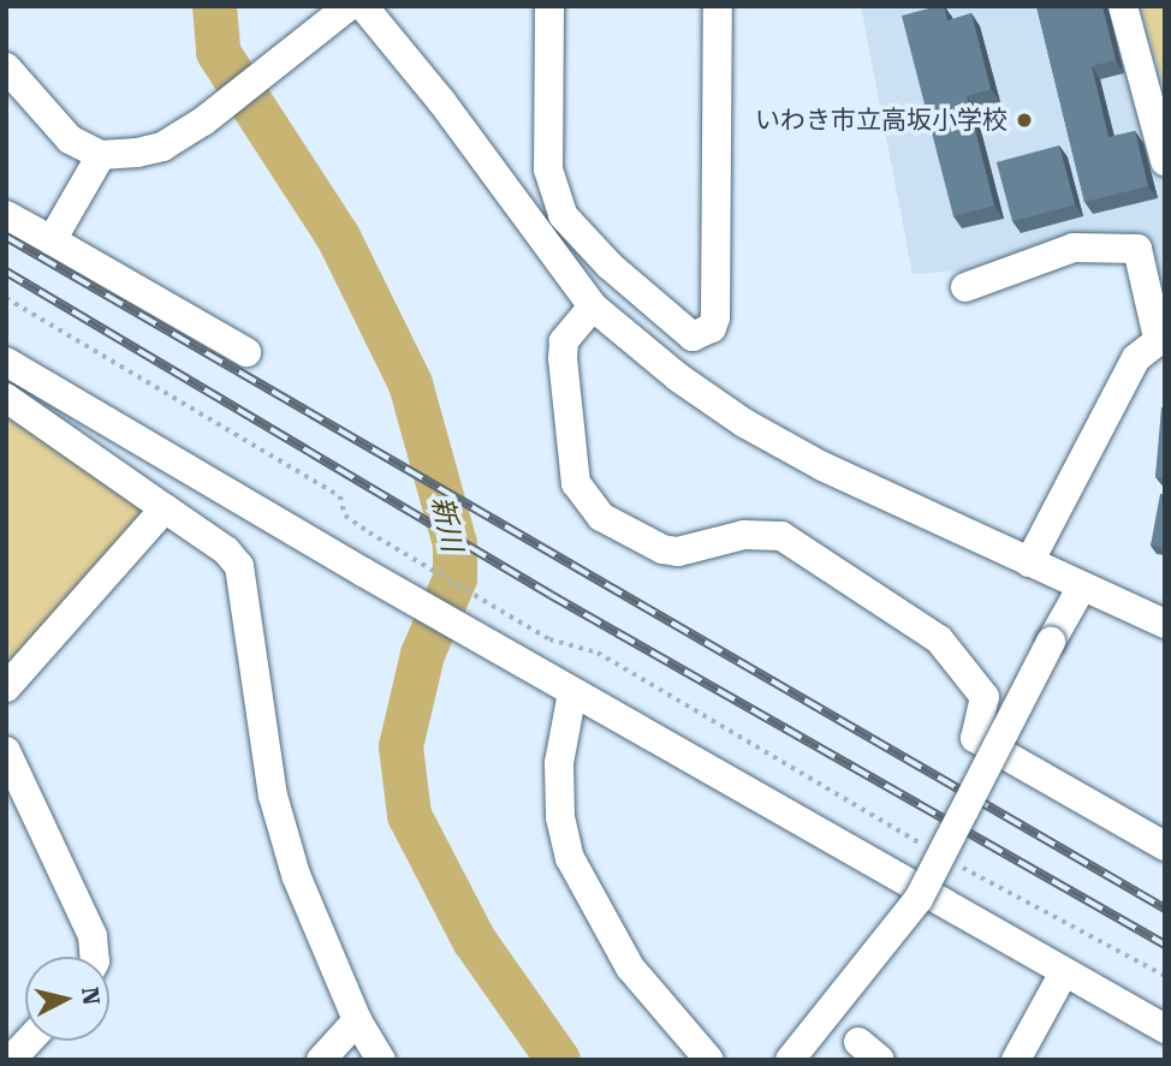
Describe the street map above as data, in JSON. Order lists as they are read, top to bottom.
{
  "water": ["新川"],
  "places": ["いわき市立高坂小学校"],
  "north": "right"
}
